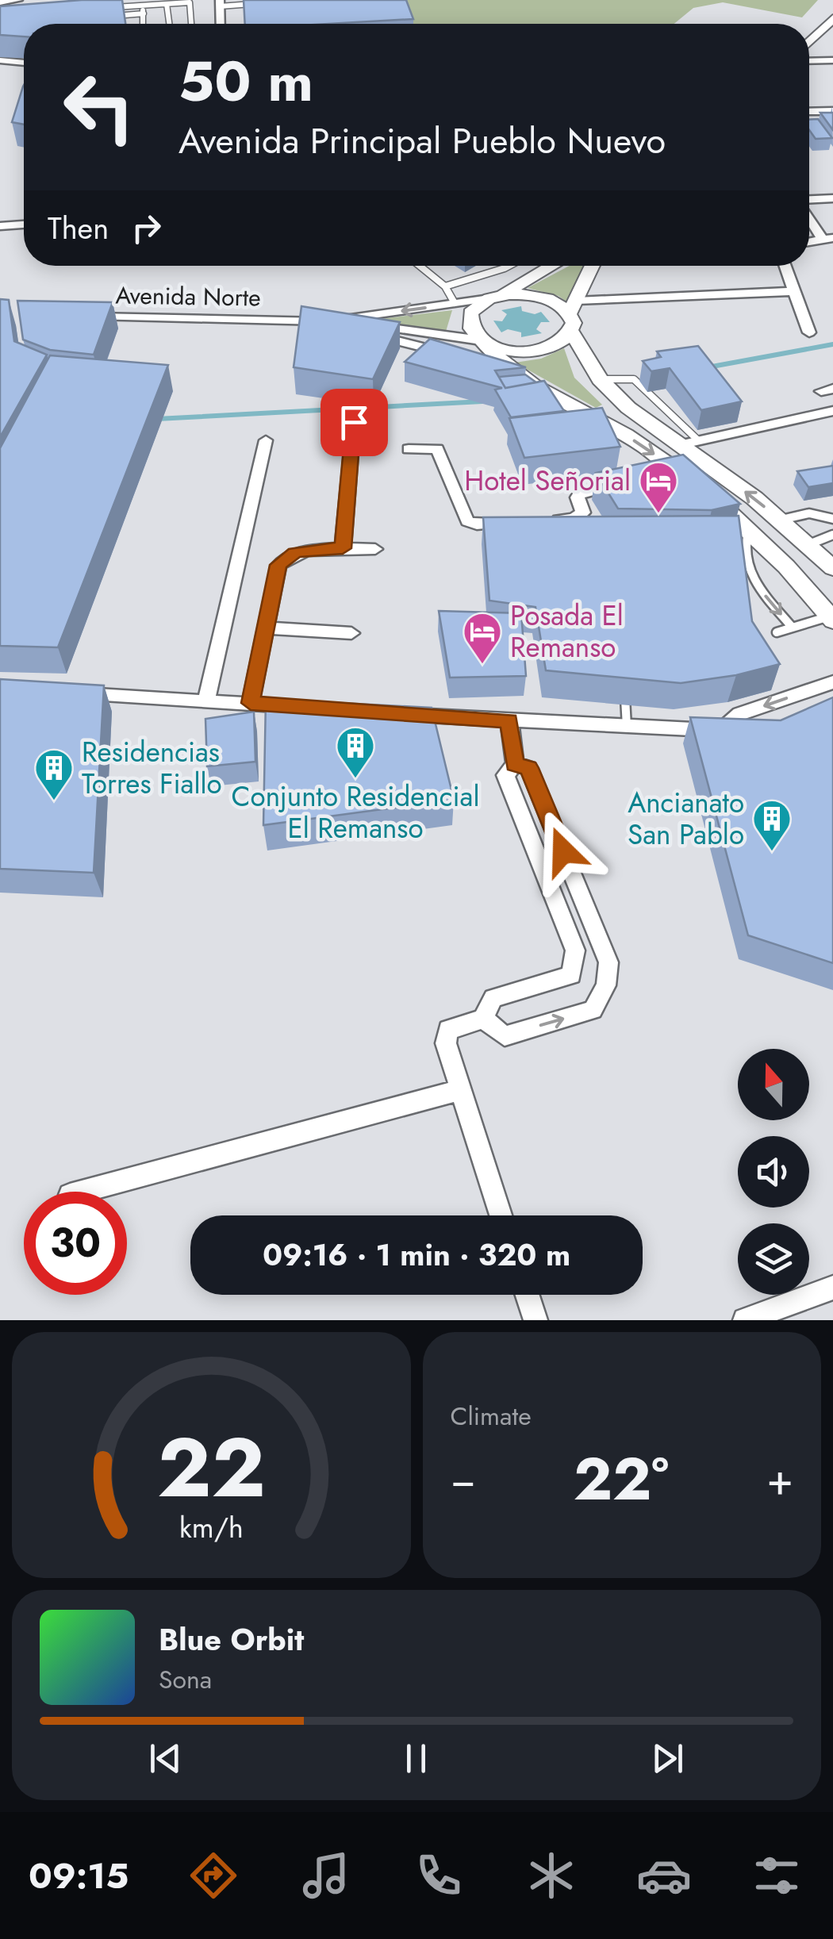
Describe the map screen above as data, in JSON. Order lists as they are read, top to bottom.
{
  "streets": {
    "street": ["Avenida Norte"]
  },
  "places": {
    "hotel": ["Hotel Señorial", "Posada El Remanso"],
    "building": ["Conjunto Residencial El Remanso", "Residencias Torres Fiallo", "Ancianato San Pablo"]
  },
  "north": "top",
  "page": {
    "turn": ["50 m", "Avenida Principal Pueblo Nuevo"],
    "then": "Then",
    "limit": "30",
    "trip": "09:16 · 1 min · 320 m",
    "tile": "Climate",
    "heat": ["−", "22°", "+"],
    "song": ["Blue Orbit", "Sona"],
    "tabs": "09:15",
    "gauge": ["22", "km/h"]
  }
}
